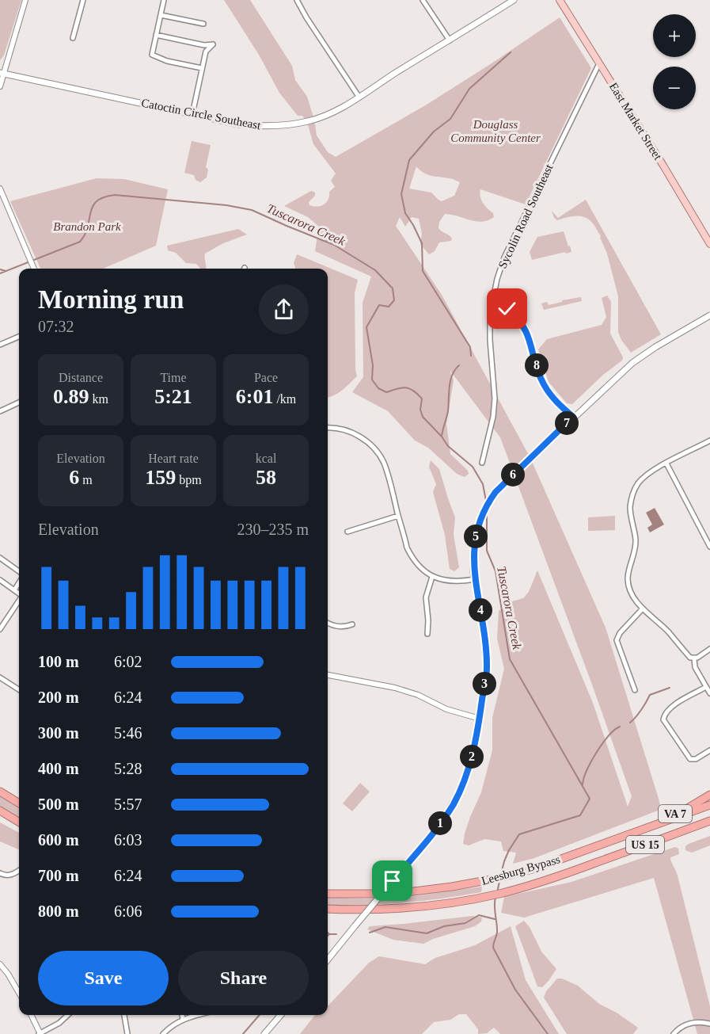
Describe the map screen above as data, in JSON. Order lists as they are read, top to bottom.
{
  "streets": {
    "highway": ["VA 7", "US 15", "Leesburg Bypass"],
    "main road": ["Catoctin Circle Southeast", "East Market Street"],
    "street": ["Sycolin Road Southeast"]
  },
  "crossings": [
    ["East Market Street", "Sycolin Road Southeast"],
    ["VA 7", "Leesburg Bypass"]
  ],
  "water": ["Tuscarora Creek"],
  "parks": ["Douglass Community Center", "Brandon Park"],
  "page": {
    "map_buttons": ["+", "−"],
    "heading": ["Morning run", "07:32"],
    "stats": [
      ["Distance", "0.89 km"],
      ["Time", "5:21"],
      ["Pace", "6:01 /km"],
      ["Elevation", "6 m"],
      ["Heart rate", "159 bpm"],
      ["kcal", "58"]
    ],
    "pins": [
      "8",
      "7",
      "6",
      "5",
      "4",
      "3",
      "2",
      "1"
    ],
    "chart": ["Elevation", "230–235 m"],
    "list": [
      {
        "name": "100 m",
        "note": "6:02"
      },
      {
        "name": "200 m",
        "note": "6:24"
      },
      {
        "name": "300 m",
        "note": "5:46"
      },
      {
        "name": "400 m",
        "note": "5:28"
      },
      {
        "name": "500 m",
        "note": "5:57"
      },
      {
        "name": "600 m",
        "note": "6:03"
      },
      {
        "name": "700 m",
        "note": "6:24"
      },
      {
        "name": "800 m",
        "note": "6:06"
      }
    ],
    "buttons": ["Save", "Share"]
  }
}
